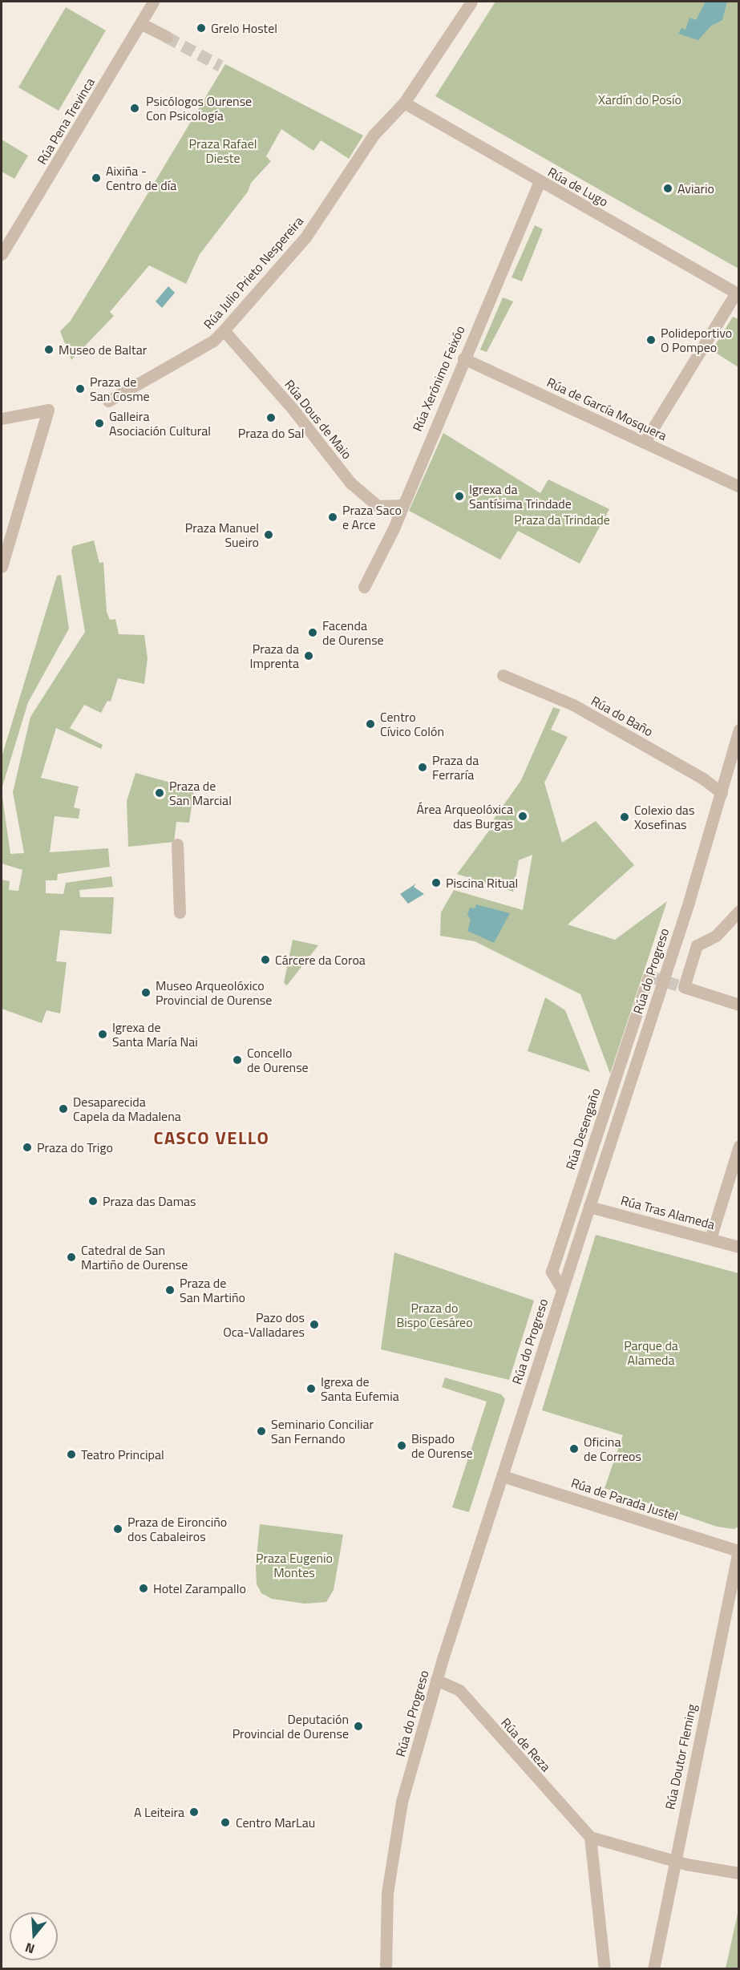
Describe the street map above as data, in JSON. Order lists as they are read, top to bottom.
{
  "streets": {
    "street": [
      "Rúa Pena Trevinca",
      "Rúa de Lugo",
      "Rúa Julio Prieto Nespereira",
      "Rúa Xerónimo Feixóo",
      "Rúa de García Mosquera",
      "Rúa Dous de Maio",
      "Rúa do Baño",
      "Rúa do Progreso",
      "Rúa Desengaño",
      "Rúa Tras Alameda",
      "Rúa de Parada Justel",
      "Rúa de Reza",
      "Rúa Doutor Fleming"
    ]
  },
  "crossings": [
    ["Rúa de Lugo", "Rúa Julio Prieto Nespereira"],
    ["Rúa de Lugo", "Rúa Xerónimo Feixóo"],
    ["Rúa Julio Prieto Nespereira", "Rúa Dous de Maio"],
    ["Rúa Xerónimo Feixóo", "Rúa de García Mosquera"],
    ["Rúa Xerónimo Feixóo", "Rúa Dous de Maio"],
    ["Rúa do Baño", "Rúa do Progreso"],
    ["Rúa do Progreso", "Rúa Desengaño"],
    ["Rúa do Progreso", "Rúa Tras Alameda"],
    ["Rúa do Progreso", "Rúa de Parada Justel"],
    ["Rúa do Progreso", "Rúa de Reza"],
    ["Rúa de Parada Justel", "Rúa Doutor Fleming"]
  ],
  "districts": ["CASCO VELLO"],
  "parks": [
    "Xardín do Posío",
    "Praza Rafael Dieste",
    "Praza da Trindade",
    "Praza do Bispo Cesáreo",
    "Parque da Alameda",
    "Praza Eugenio Montes"
  ],
  "places": [
    "Grelo Hostel",
    "Psicólogos Ourense Con Psicología",
    "Aixiña - Centro de día",
    "Aviario",
    "Polideportivo O Pompeo",
    "Museo de Baltar",
    "Praza de San Cosme",
    "Praza do Sal",
    "Galleira Asociación Cultural",
    "Igrexa da Santísima Trindade",
    "Praza Saco e Arce",
    "Praza Manuel Sueiro",
    "Facenda de Ourense",
    "Praza da Imprenta",
    "Centro Cívico Colón",
    "Praza da Ferraría",
    "Praza de San Marcial",
    "Área Arqueolóxica das Burgas",
    "Colexio das Xosefinas",
    "Piscina Ritual",
    "Cárcere da Coroa",
    "Museo Arqueolóxico Provincial de Ourense",
    "Igrexa de Santa María Nai",
    "Concello de Ourense",
    "Desaparecida Capela da Madalena",
    "Praza do Trigo",
    "Praza das Damas",
    "Catedral de San Martiño de Ourense",
    "Praza de San Martiño",
    "Pazo dos Oca-Valladares",
    "Igrexa de Santa Eufemia",
    "Seminario Conciliar San Fernando",
    "Bispado de Ourense",
    "Oficina de Correos",
    "Teatro Principal",
    "Praza de Eironciño dos Cabaleiros",
    "Hotel Zarampallo",
    "Deputación Provincial de Ourense",
    "A Leiteira",
    "Centro MarLau"
  ],
  "north": "bottom"
}
